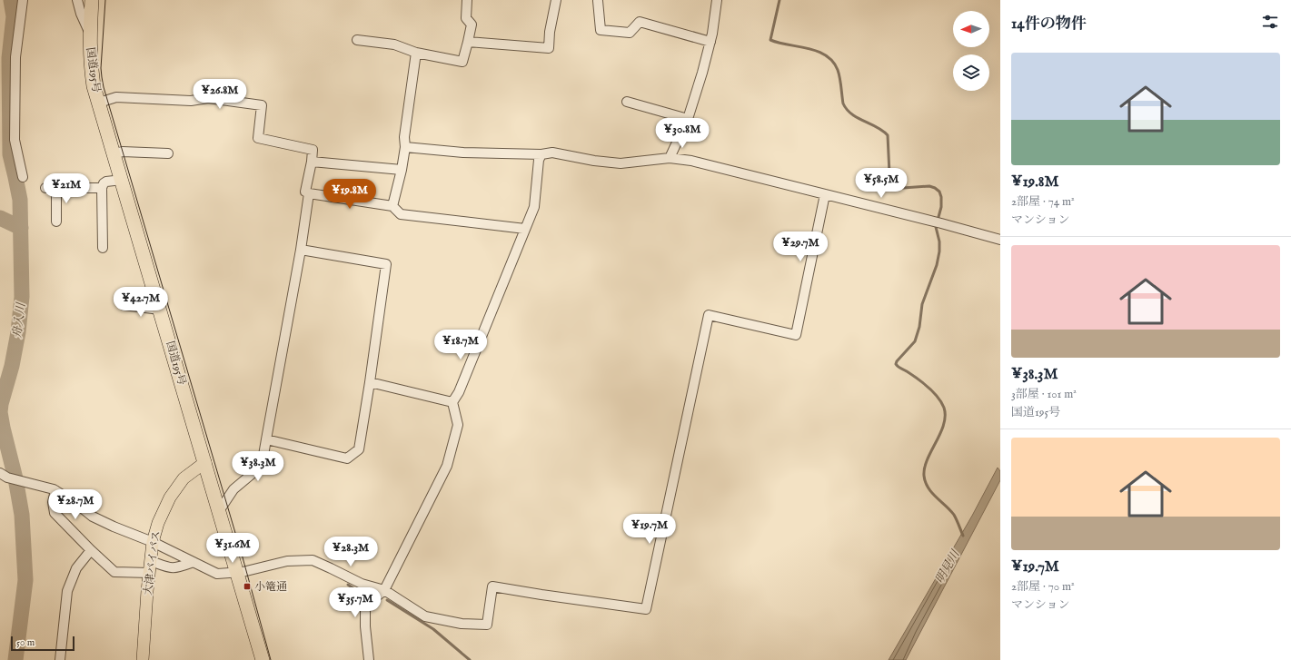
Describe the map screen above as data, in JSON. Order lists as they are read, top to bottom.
{
  "streets": {
    "highway": ["国道195号"],
    "main road": ["大津バイパス"]
  },
  "crossings": [
    ["国道195号", "大津バイパス"]
  ],
  "water": ["舟入川", "明見川"],
  "places": {
    "transit": ["小篭通"]
  },
  "scale_bar": "50 m",
  "north": "left",
  "page": {
    "heading": "14件の物件",
    "list": [
      {
        "name": "¥19.8M",
        "note": "2部屋 · 74 m² · マンション"
      },
      {
        "name": "¥38.3M",
        "note": "3部屋 · 101 m² · 国道195号"
      },
      {
        "name": "¥19.7M",
        "note": "2部屋 · 70 m² · マンション"
      }
    ],
    "price": [
      "¥26.8M",
      "¥30.8M",
      "¥58.5M",
      "¥21M",
      "¥19.8M",
      "¥29.7M",
      "¥42.7M",
      "¥18.7M",
      "¥38.3M",
      "¥28.7M",
      "¥19.7M",
      "¥31.6M",
      "¥28.3M",
      "¥35.7M"
    ],
    "scale": "50 m"
  }
}
